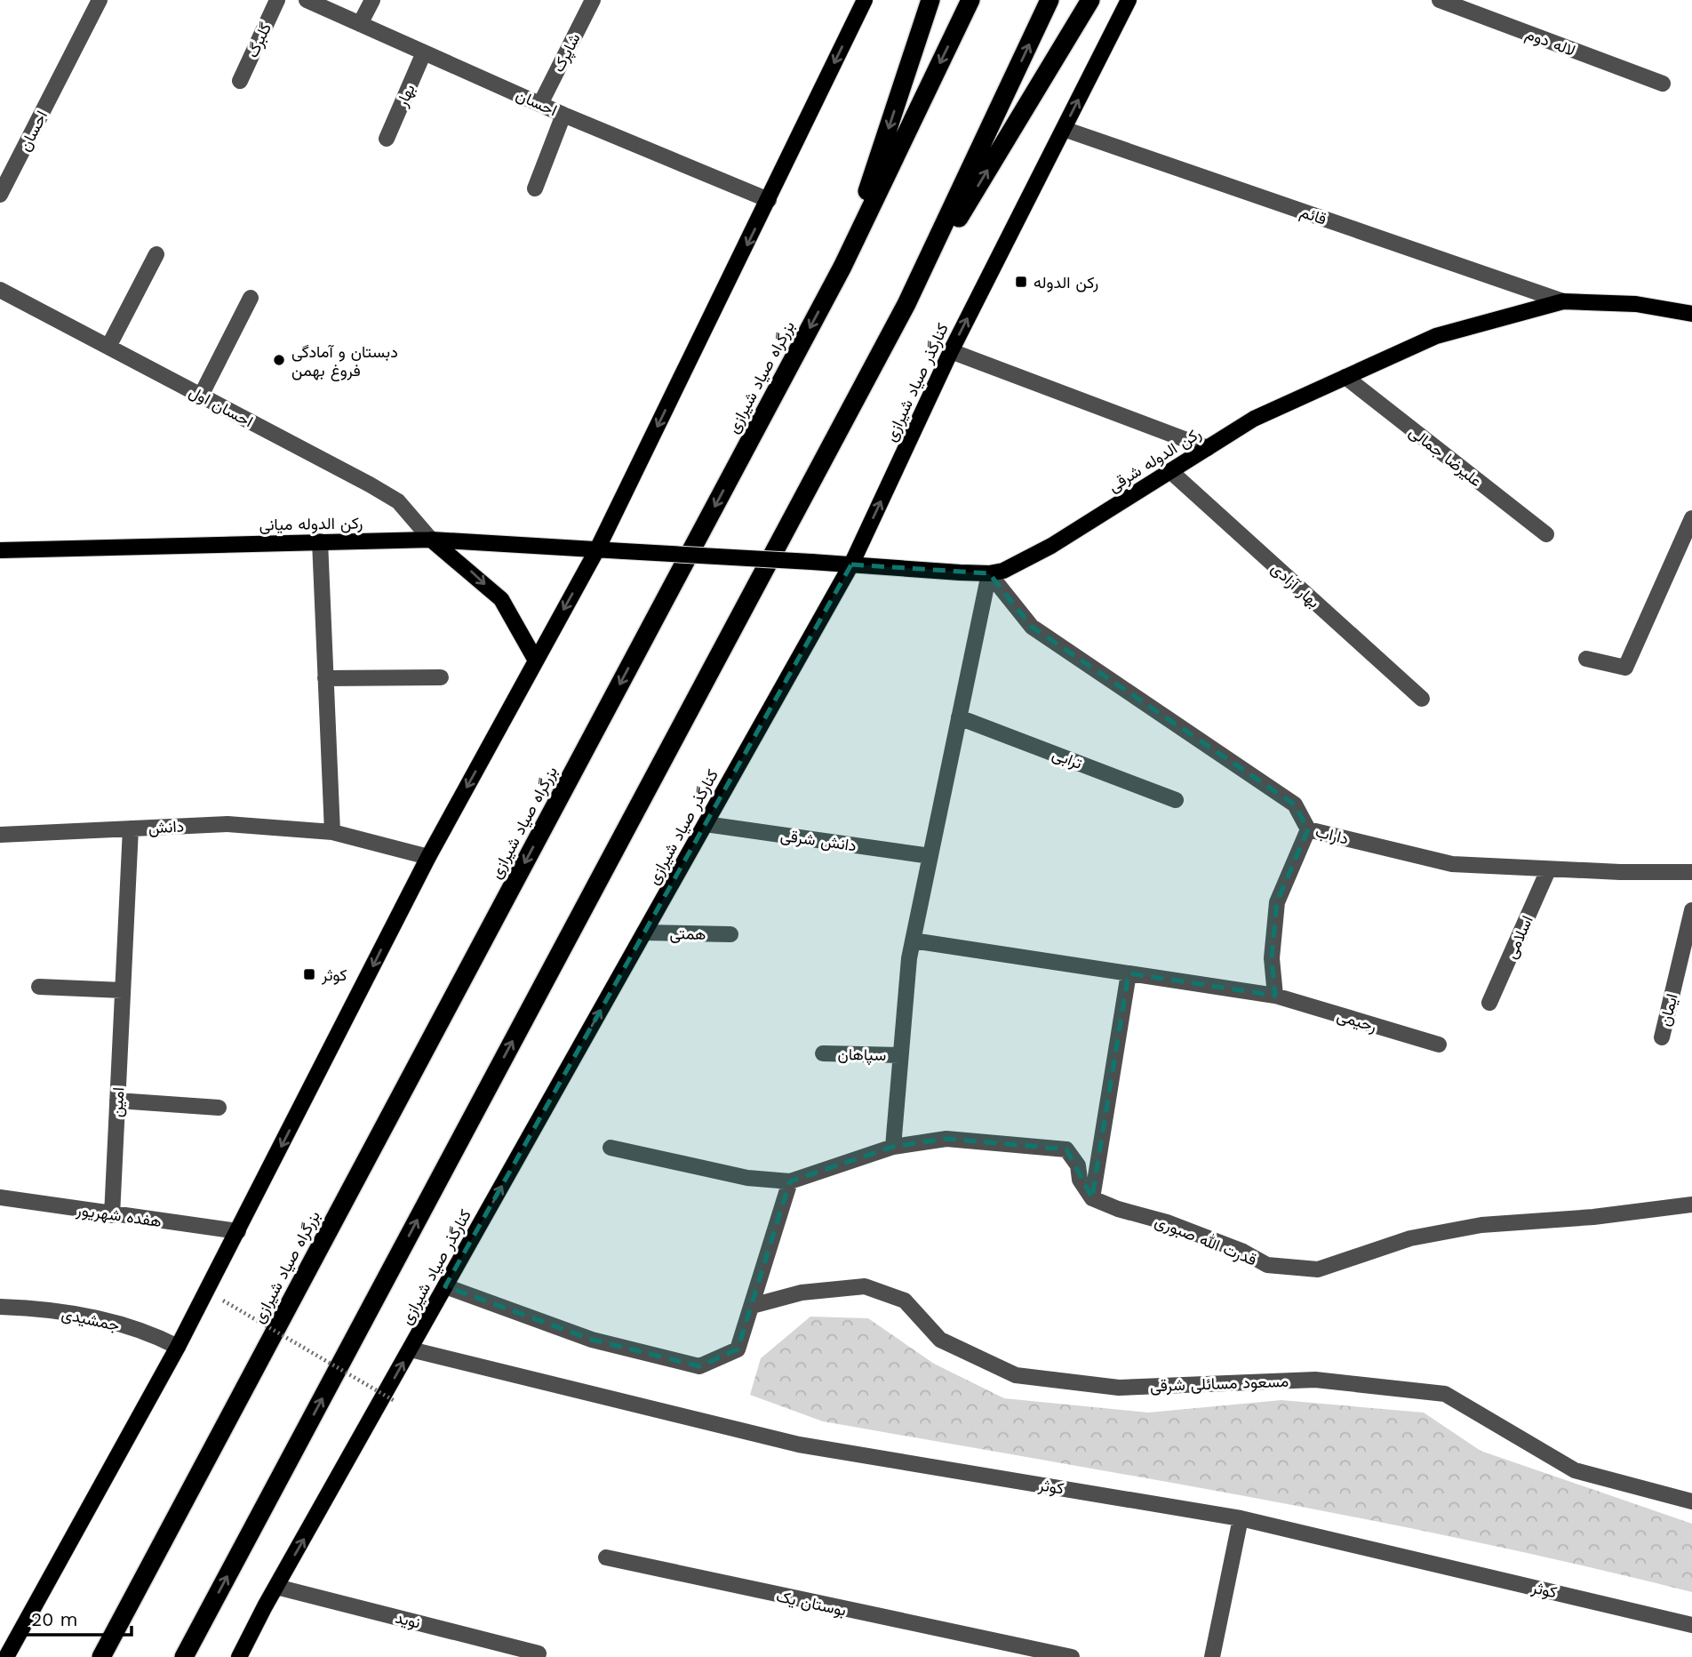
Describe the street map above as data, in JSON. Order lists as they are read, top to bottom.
{
  "streets": {
    "highway": ["بزرگراه صیاد شیرازی"],
    "main road": ["کنارگذر صیاد شیرازی", "رکن الدوله شرقی", "رکن الدوله میانی"],
    "street": [
      "گلبرگ",
      "لاله دوم",
      "شاپرک",
      "بهار",
      "احسان",
      "قائم",
      "احسان اول",
      "علیرضا جمالی",
      "بهار آزادی",
      "ترابی",
      "دانش",
      "داراب",
      "دانش شرقی",
      "همتی",
      "اسلامی",
      "ایمان",
      "رحیمی",
      "سپاهان",
      "امین",
      "هفده شهریور",
      "قدرت الله صبوری",
      "جمشیدی",
      "مسعود مسائلی شرقی",
      "کوثر",
      "بوستان یک",
      "نوید"
    ]
  },
  "crossings": [
    ["شاپرک", "احسان"],
    ["بهار", "احسان"],
    ["قائم", "کنارگذر صیاد شیرازی"],
    ["قائم", "رکن الدوله شرقی"],
    ["کنارگذر صیاد شیرازی", "رکن الدوله شرقی"],
    ["کنارگذر صیاد شیرازی", "دانش شرقی"],
    ["کنارگذر صیاد شیرازی", "همتی"],
    ["کنارگذر صیاد شیرازی", "کوثر"],
    ["کنارگذر صیاد شیرازی", "نوید"],
    ["احسان اول", "رکن الدوله میانی"],
    ["علیرضا جمالی", "رکن الدوله شرقی"],
    ["رکن الدوله شرقی", "رکن الدوله میانی"],
    ["رکن الدوله شرقی", "بهار آزادی"],
    ["رکن الدوله شرقی", "داراب"],
    ["دانش", "امین"],
    ["داراب", "اسلامی"],
    ["امین", "هفده شهریور"]
  ],
  "one_way": ["کنارگذر صیاد شیرازی"],
  "places": {
    "transit": ["رکن الدوله", "کوثر"],
    "other": ["دبستان و آمادگی فروغ بهمن"]
  },
  "scale_bar": "20 m"
}
